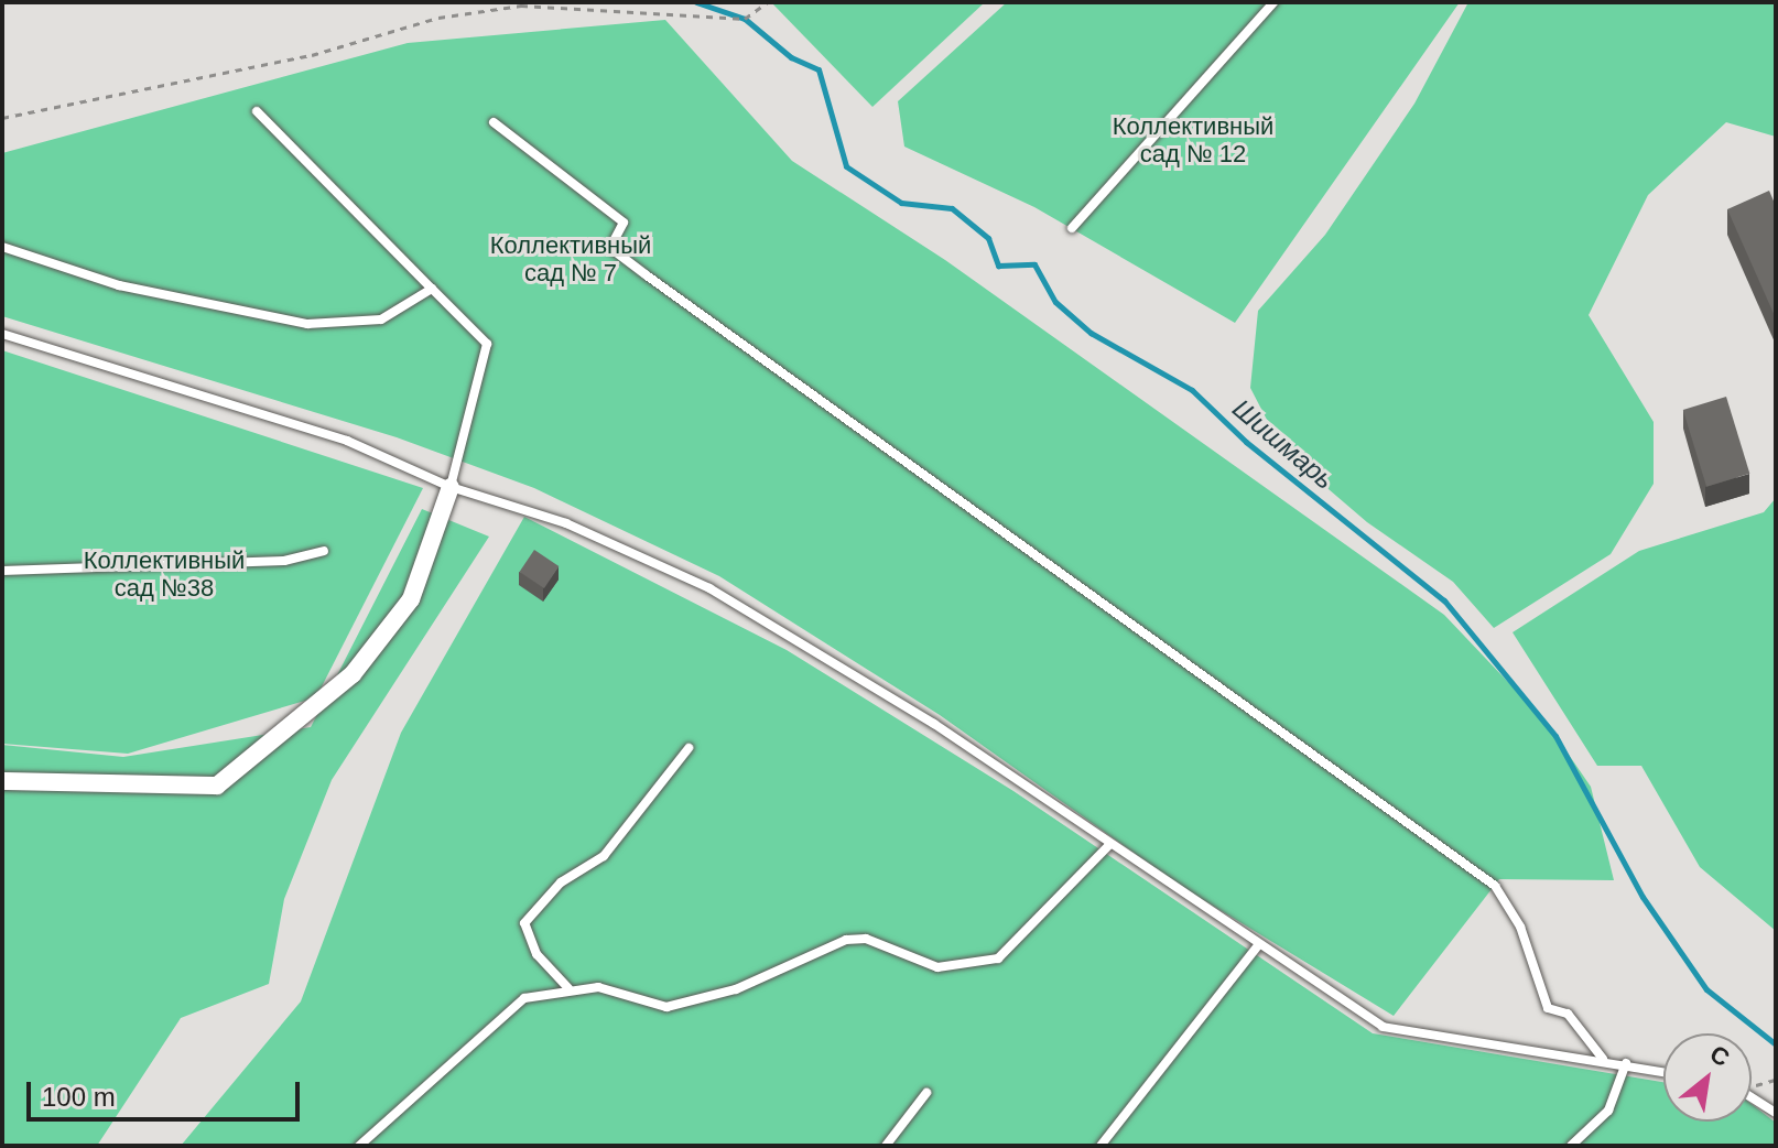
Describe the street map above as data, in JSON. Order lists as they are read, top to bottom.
{
  "water": ["Шишмарь"],
  "parks": ["Коллективный сад № 12", "Коллективный сад № 7", "Коллективный сад №38"],
  "scale_bar": "100 m",
  "north": "top right"
}
